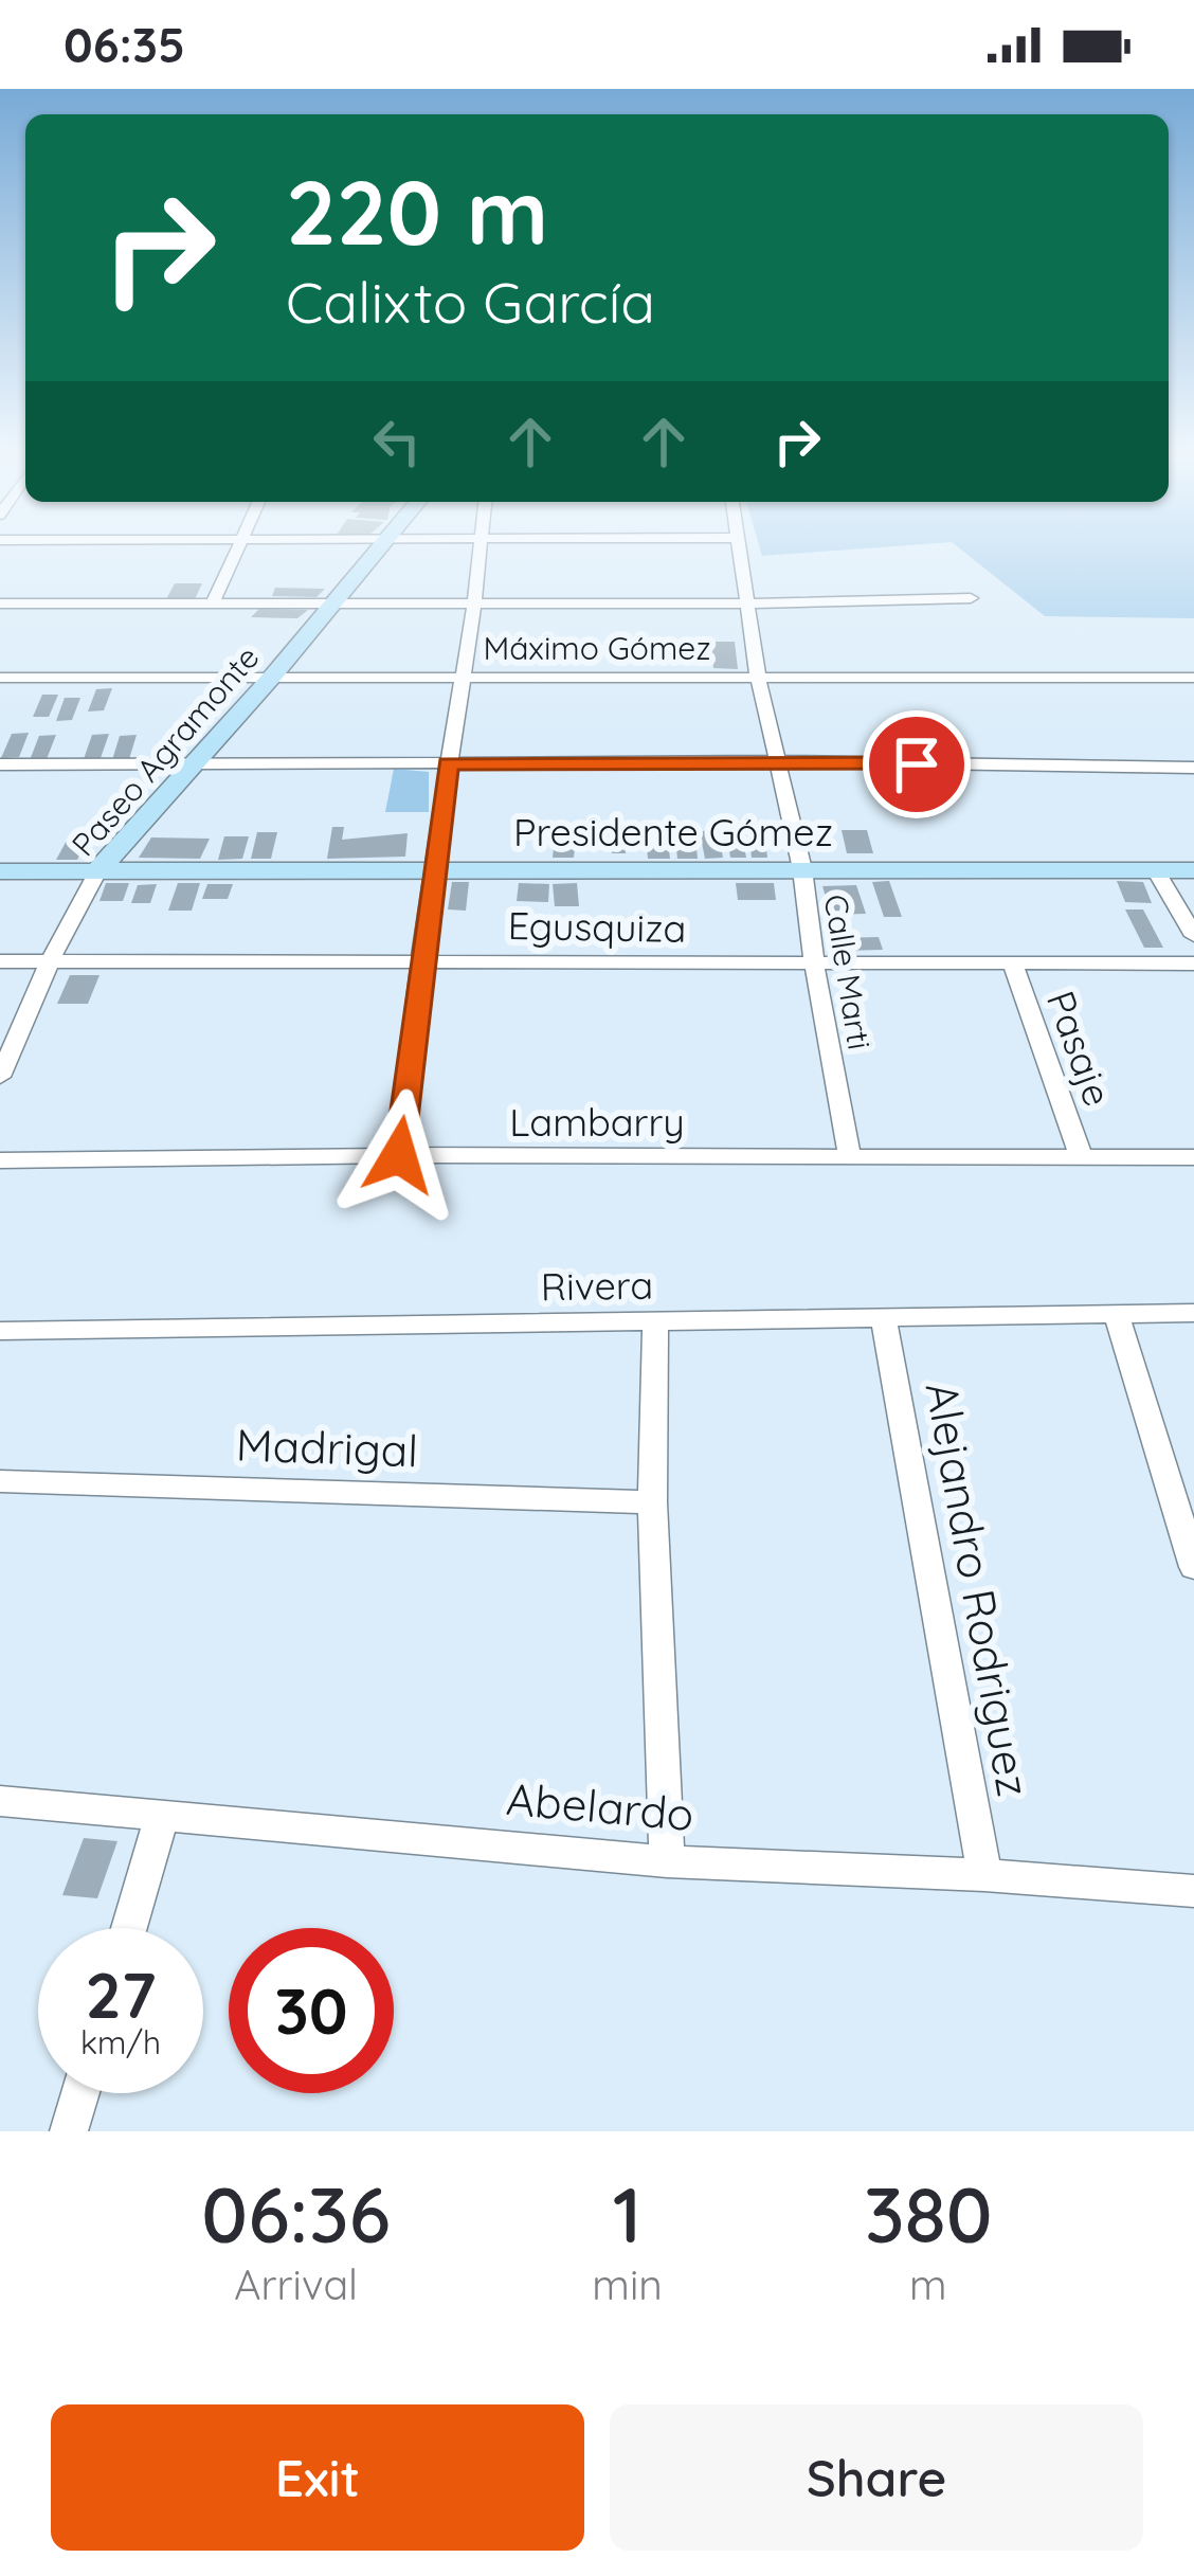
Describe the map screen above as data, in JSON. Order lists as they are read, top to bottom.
{
  "streets": {
    "main road": ["Paseo Agramonte", "Presidente Gómez"],
    "street": [
      "Máximo Gómez",
      "Egusquiza",
      "Calle Marti",
      "Pasaje",
      "Lambarry",
      "Rivera",
      "Madrigal",
      "Alejandro Rodriguez",
      "Abelardo"
    ]
  },
  "crossings": [
    ["Máximo Gómez", "Paseo Agramonte"],
    ["Máximo Gómez", "Calle Marti"],
    ["Paseo Agramonte", "Presidente Gómez"],
    ["Paseo Agramonte", "Egusquiza"],
    ["Presidente Gómez", "Calle Marti"],
    ["Egusquiza", "Calle Marti"],
    ["Egusquiza", "Pasaje"],
    ["Calle Marti", "Lambarry"],
    ["Pasaje", "Lambarry"],
    ["Rivera", "Alejandro Rodriguez"],
    ["Alejandro Rodriguez", "Abelardo"]
  ],
  "page": {
    "status": "06:35",
    "turn": ["220 m", "Calixto García"],
    "speed": "27 km/h",
    "limit": "30",
    "eta": [
      "06:36",
      "Arrival",
      "1",
      "min",
      "380",
      "m"
    ],
    "buttons": ["Exit", "Share"]
  }
}
